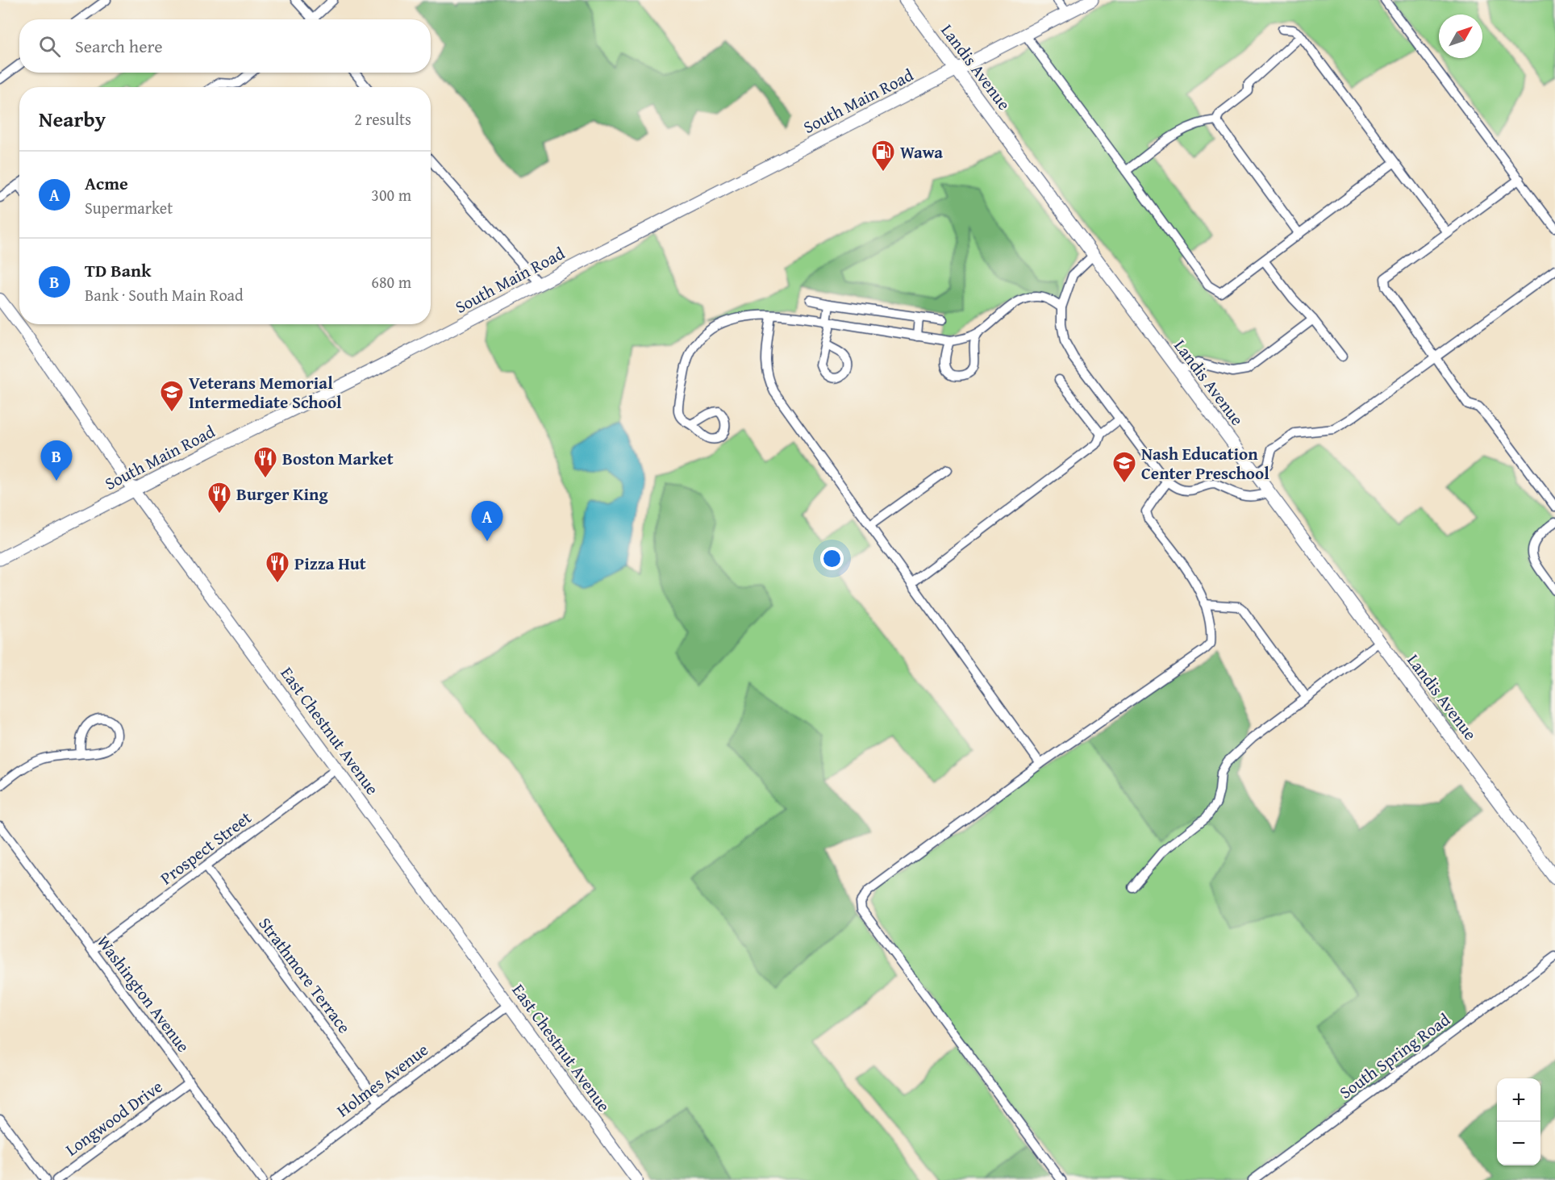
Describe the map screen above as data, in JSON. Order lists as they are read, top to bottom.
{
  "streets": {
    "main road": ["Landis Avenue", "South Main Road"],
    "street": [
      "East Chestnut Avenue",
      "Prospect Street",
      "Strathmore Terrace",
      "Washington Avenue",
      "South Spring Road",
      "Holmes Avenue",
      "Longwood Drive"
    ]
  },
  "crossings": [
    ["Landis Avenue", "South Main Road"],
    ["South Main Road", "East Chestnut Avenue"],
    ["East Chestnut Avenue", "Prospect Street"],
    ["East Chestnut Avenue", "Holmes Avenue"],
    ["Prospect Street", "Strathmore Terrace"],
    ["Prospect Street", "Washington Avenue"],
    ["Strathmore Terrace", "Holmes Avenue"],
    ["Washington Avenue", "Longwood Drive"]
  ],
  "places": {
    "fuel station": ["Wawa"],
    "school or university": ["Veterans Memorial Intermediate School", "Nash Education Center Preschool"],
    "restaurant": ["Boston Market", "Burger King", "Pizza Hut"]
  },
  "north": "top right",
  "page": {
    "search": "Search here",
    "heading": ["Nearby", "2 results"],
    "list": [
      {
        "mark": "A",
        "name": "Acme",
        "note": "Supermarket",
        "value": "300 m"
      },
      {
        "mark": "B",
        "name": "TD Bank",
        "note": "Bank · South Main Road",
        "value": "680 m"
      }
    ],
    "pins": ["B", "A"],
    "map_buttons": ["+", "−"]
  }
}
